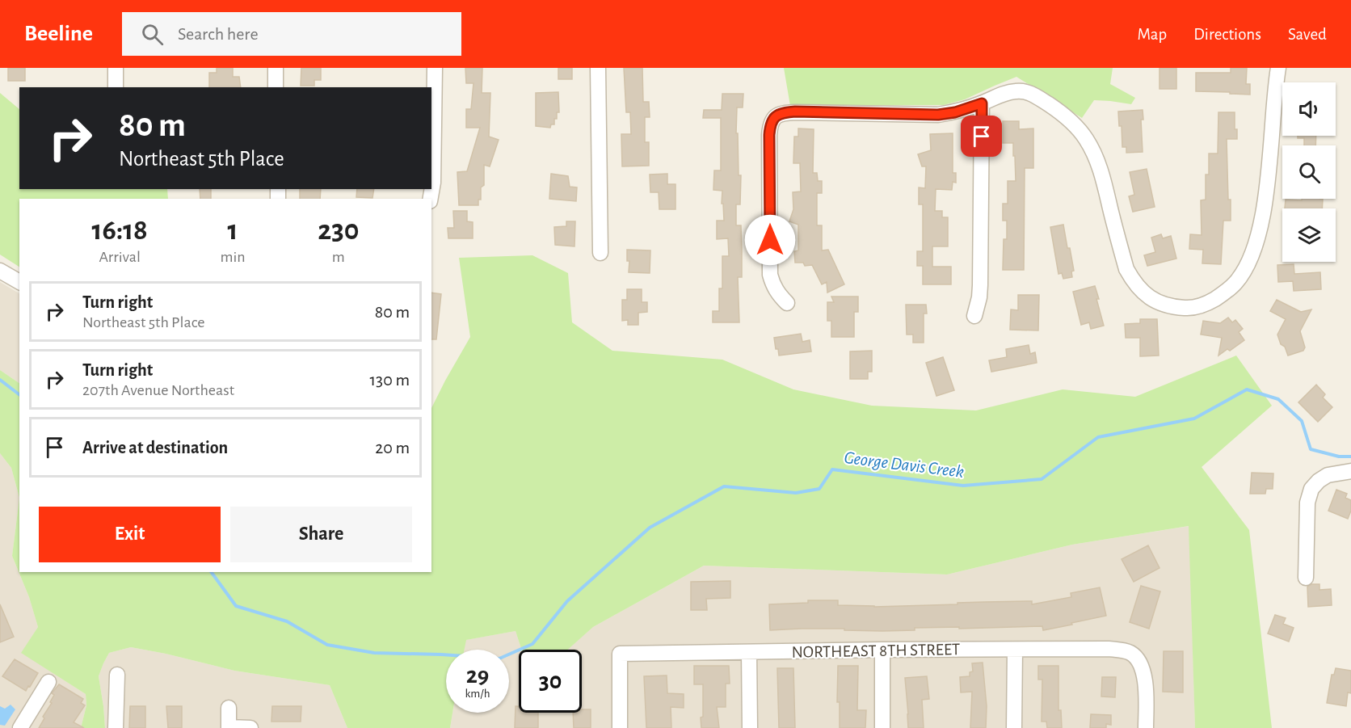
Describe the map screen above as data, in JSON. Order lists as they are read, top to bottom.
{
  "streets": {
    "street": ["NORTHEAST 8TH STREET"]
  },
  "water": ["George Davis Creek"],
  "page": {
    "header": "Beeline",
    "search": "Search here",
    "nav": ["Map", "Directions", "Saved"],
    "turn": ["80 m", "Northeast 5th Place"],
    "eta": [
      "16:18",
      "Arrival",
      "1",
      "min",
      "230",
      "m"
    ],
    "list": [
      {
        "name": "Turn right",
        "note": "Northeast 5th Place",
        "value": "80 m"
      },
      {
        "name": "Turn right",
        "note": "207th Avenue Northeast",
        "value": "130 m"
      },
      {
        "name": "Arrive at destination",
        "value": "20 m"
      }
    ],
    "buttons": ["Exit", "Share"],
    "speed": "29 km/h",
    "limit": "30"
  }
}
